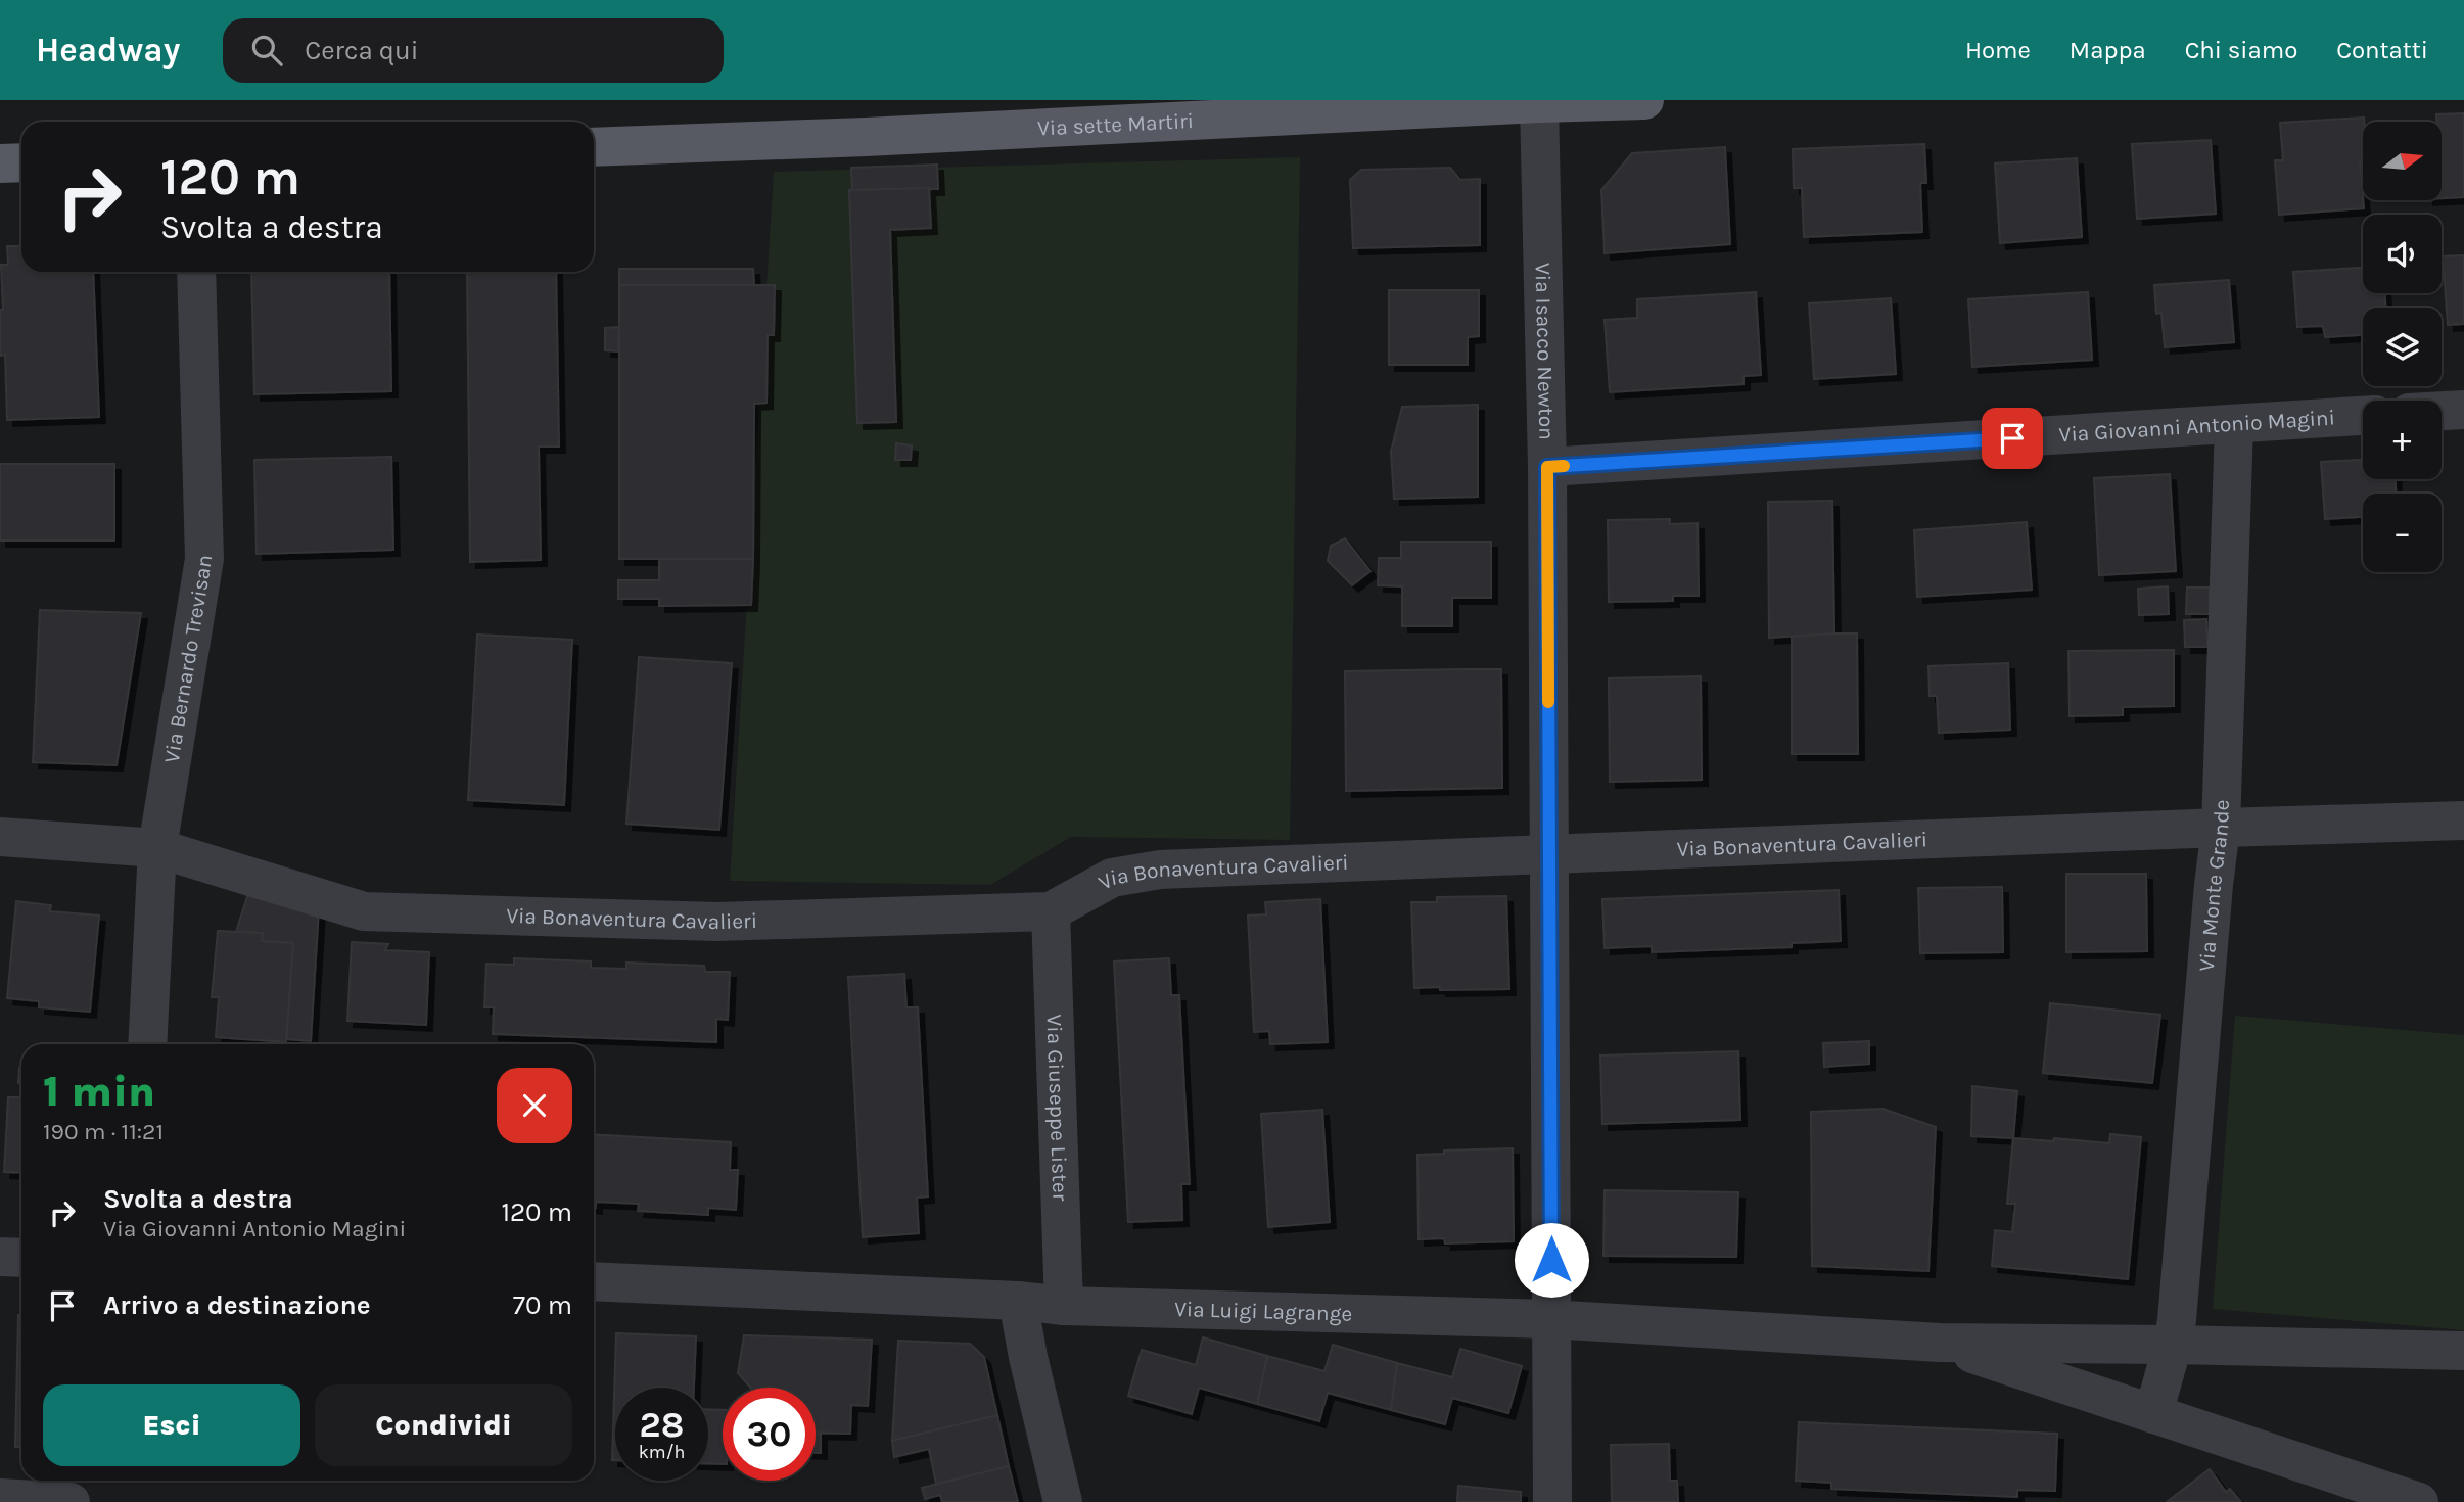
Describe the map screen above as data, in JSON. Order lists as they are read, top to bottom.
{
  "streets": {
    "main road": ["Via sette Martiri"],
    "street": [
      "Via Isacco Newton",
      "Via Giovanni Antonio Magini",
      "Via Bernardo Trevisan",
      "Via Bonaventura Cavalieri",
      "Via Monte Grande",
      "Via Giuseppe Lister",
      "Via Luigi Lagrange"
    ]
  },
  "crossings": [
    ["Via sette Martiri", "Via Isacco Newton"],
    ["Via Isacco Newton", "Via Giovanni Antonio Magini"],
    ["Via Isacco Newton", "Via Bonaventura Cavalieri"],
    ["Via Isacco Newton", "Via Luigi Lagrange"],
    ["Via Giovanni Antonio Magini", "Via Monte Grande"],
    ["Via Bernardo Trevisan", "Via Bonaventura Cavalieri"],
    ["Via Bonaventura Cavalieri", "Via Monte Grande"],
    ["Via Bonaventura Cavalieri", "Via Giuseppe Lister"],
    ["Via Giuseppe Lister", "Via Luigi Lagrange"]
  ],
  "north": "right",
  "page": {
    "header": "Headway",
    "search": "Cerca qui",
    "nav": [
      "Home",
      "Mappa",
      "Chi siamo",
      "Contatti"
    ],
    "map_buttons": ["+", "−"],
    "turn": ["120 m", "Svolta a destra"],
    "heading": ["1 min", "190 m · 11:21"],
    "list": [
      {
        "name": "Svolta a destra",
        "note": "Via Giovanni Antonio Magini",
        "value": "120 m"
      },
      {
        "name": "Arrivo a destinazione",
        "value": "70 m"
      }
    ],
    "buttons": ["Esci", "Condividi"],
    "speed": "28 km/h",
    "limit": "30"
  }
}
